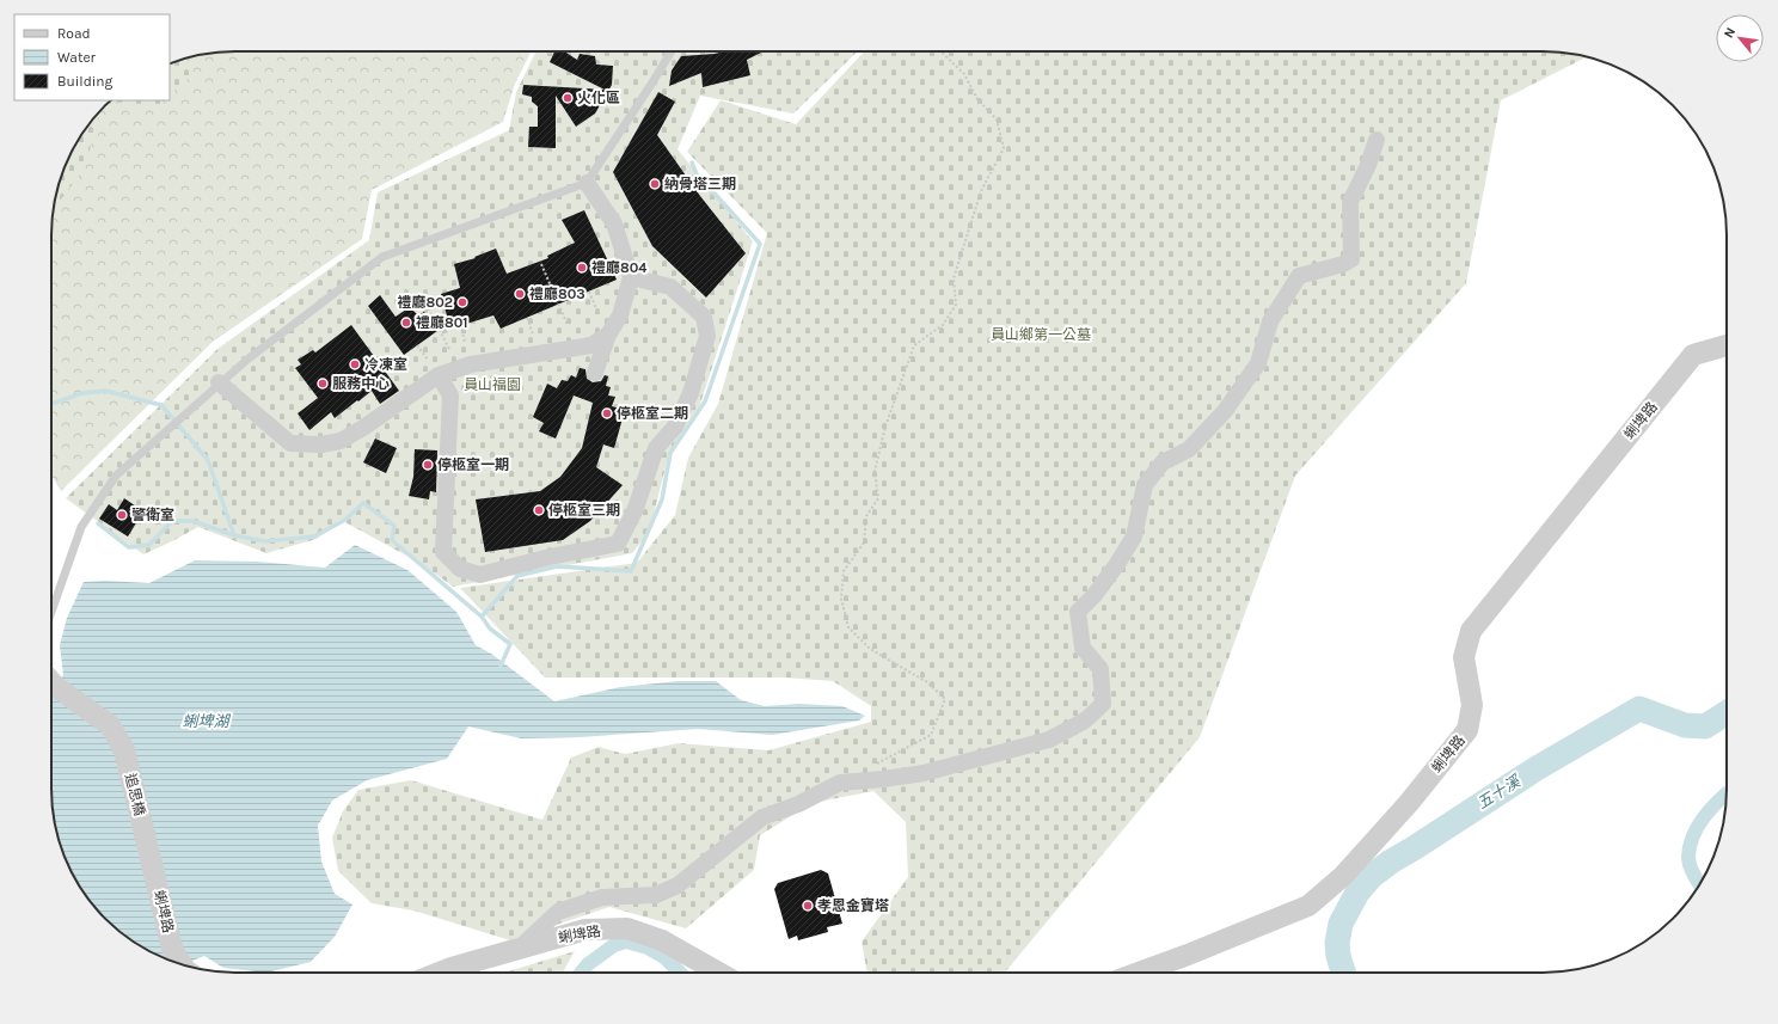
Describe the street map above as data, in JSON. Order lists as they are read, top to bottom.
{
  "streets": {
    "street": ["蜊埤路", "追思橋"]
  },
  "crossings": [
    ["蜊埤路", "追思橋"]
  ],
  "water": ["蜊埤湖", "五十溪"],
  "parks": ["員山鄉第一公墓", "員山福園"],
  "places": [
    "火化區",
    "納骨塔三期",
    "禮廳804",
    "禮廳803",
    "禮廳802",
    "禮廳801",
    "冷凍室",
    "服務中心",
    "停柩室二期",
    "停柩室一期",
    "停柩室三期",
    "警衛室",
    "孝恩金寶塔"
  ],
  "legend": ["Road", "Water", "Building"],
  "north": "top left"
}
